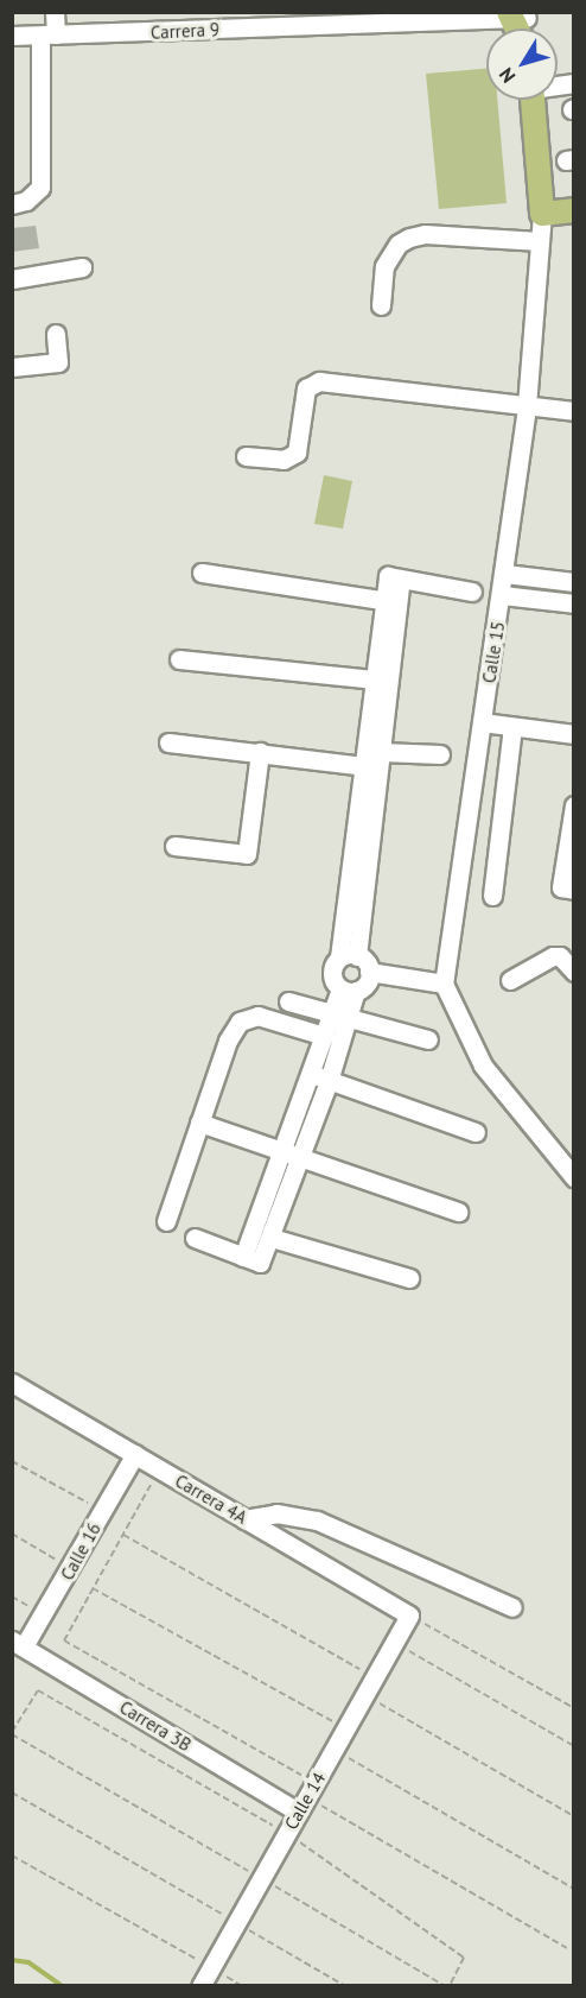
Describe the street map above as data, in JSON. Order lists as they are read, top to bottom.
{
  "streets": {
    "main road": ["Calle 15"],
    "street": [
      "Carrera 9",
      "Carrera 4A",
      "Calle 16",
      "Carrera 3B",
      "Calle 14"
    ]
  },
  "crossings": [
    ["Carrera 4A", "Calle 16"],
    ["Carrera 4A", "Calle 14"],
    ["Calle 16", "Carrera 3B"],
    ["Carrera 3B", "Calle 14"]
  ],
  "north": "bottom left"
}
